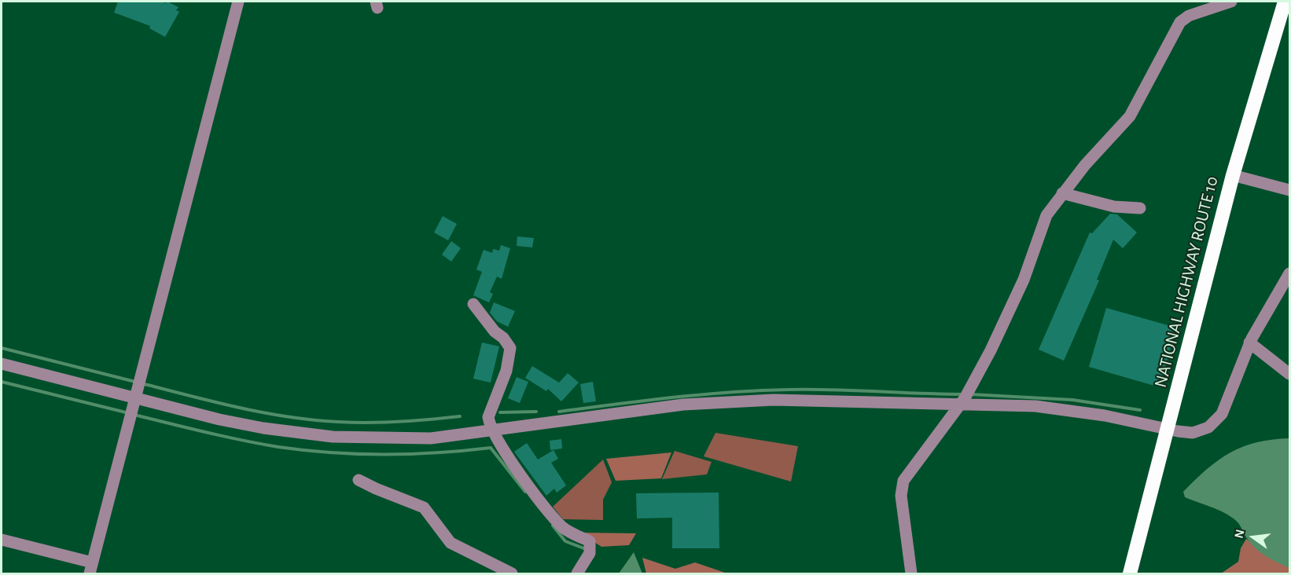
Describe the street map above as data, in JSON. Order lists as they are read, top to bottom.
{
  "streets": {
    "highway": ["NATIONAL HIGHWAY ROUTE 10"]
  },
  "north": "left"
}
